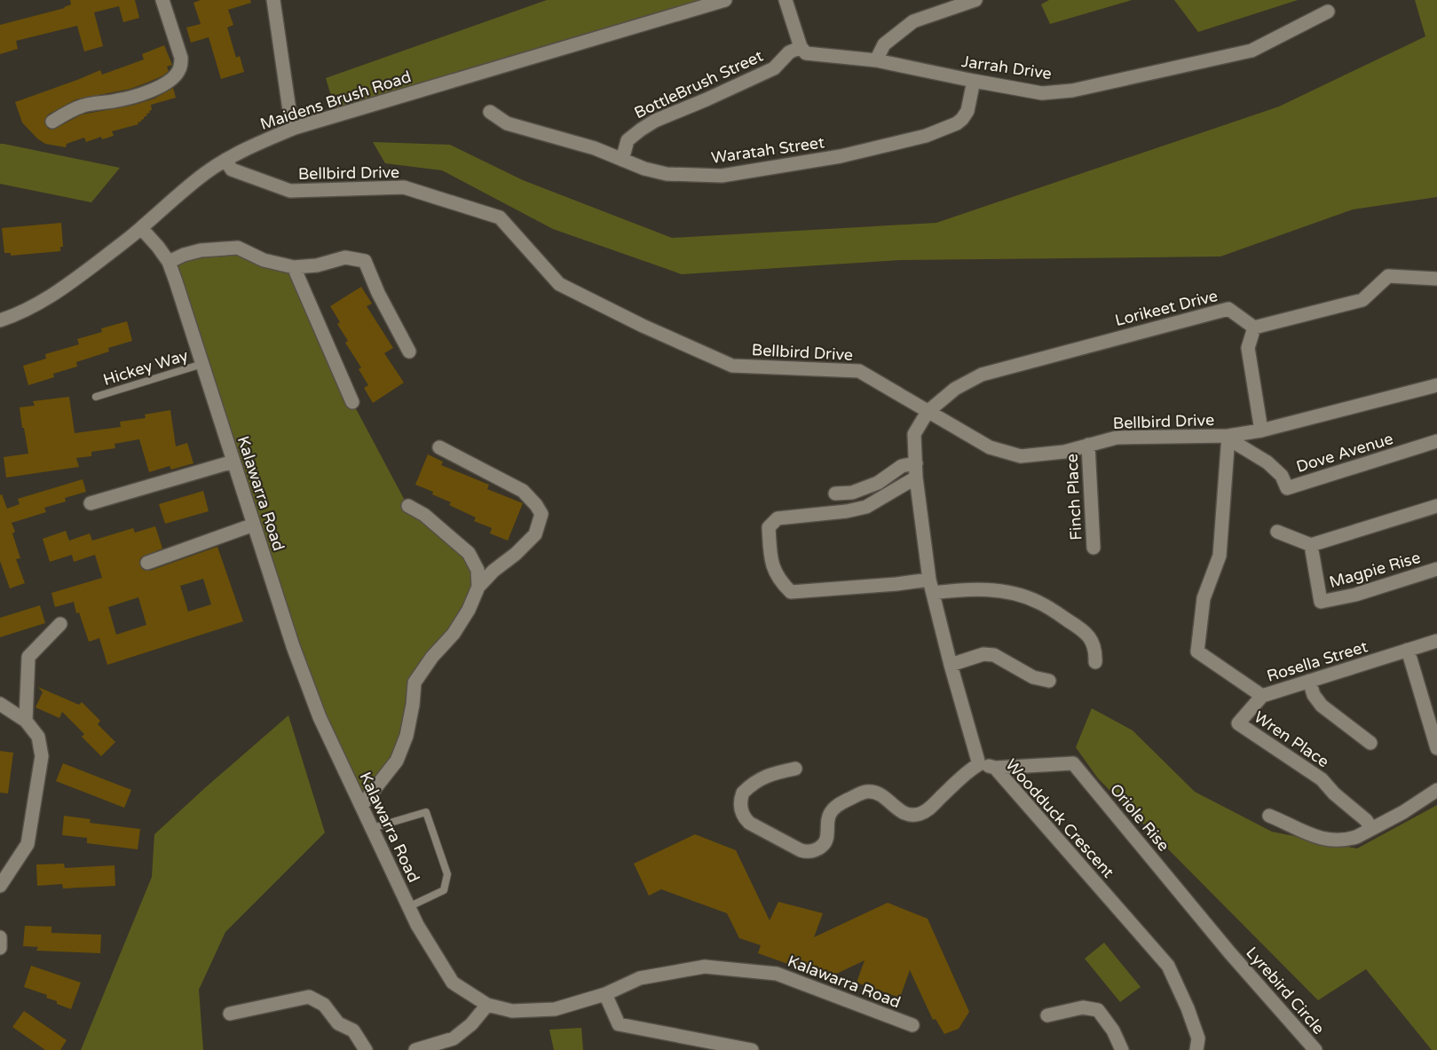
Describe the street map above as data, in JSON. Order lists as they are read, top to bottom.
{
  "streets": {
    "street": [
      "Jarrah Drive",
      "BottleBrush Street",
      "Maidens Brush Road",
      "Waratah Street",
      "Bellbird Drive",
      "Lorikeet Drive",
      "Dove Avenue",
      "Kalawarra Road",
      "Finch Place",
      "Magpie Rise",
      "Rosella Street",
      "Wren Place",
      "Oriole Rise",
      "Woodduck Crescent",
      "Lyrebird Circle"
    ],
    "lane": ["Hickey Way"]
  },
  "crossings": [
    ["Jarrah Drive", "BottleBrush Street"],
    ["Jarrah Drive", "Waratah Street"],
    ["BottleBrush Street", "Waratah Street"],
    ["Maidens Brush Road", "Bellbird Drive"],
    ["Maidens Brush Road", "Kalawarra Road"],
    ["Bellbird Drive", "Lorikeet Drive"],
    ["Bellbird Drive", "Dove Avenue"],
    ["Bellbird Drive", "Finch Place"],
    ["Bellbird Drive", "Rosella Street"],
    ["Bellbird Drive", "Woodduck Crescent"],
    ["Lorikeet Drive", "Woodduck Crescent"],
    ["Hickey Way", "Kalawarra Road"],
    ["Dove Avenue", "Rosella Street"],
    ["Rosella Street", "Wren Place"],
    ["Oriole Rise", "Woodduck Crescent"],
    ["Oriole Rise", "Lyrebird Circle"]
  ]
}
